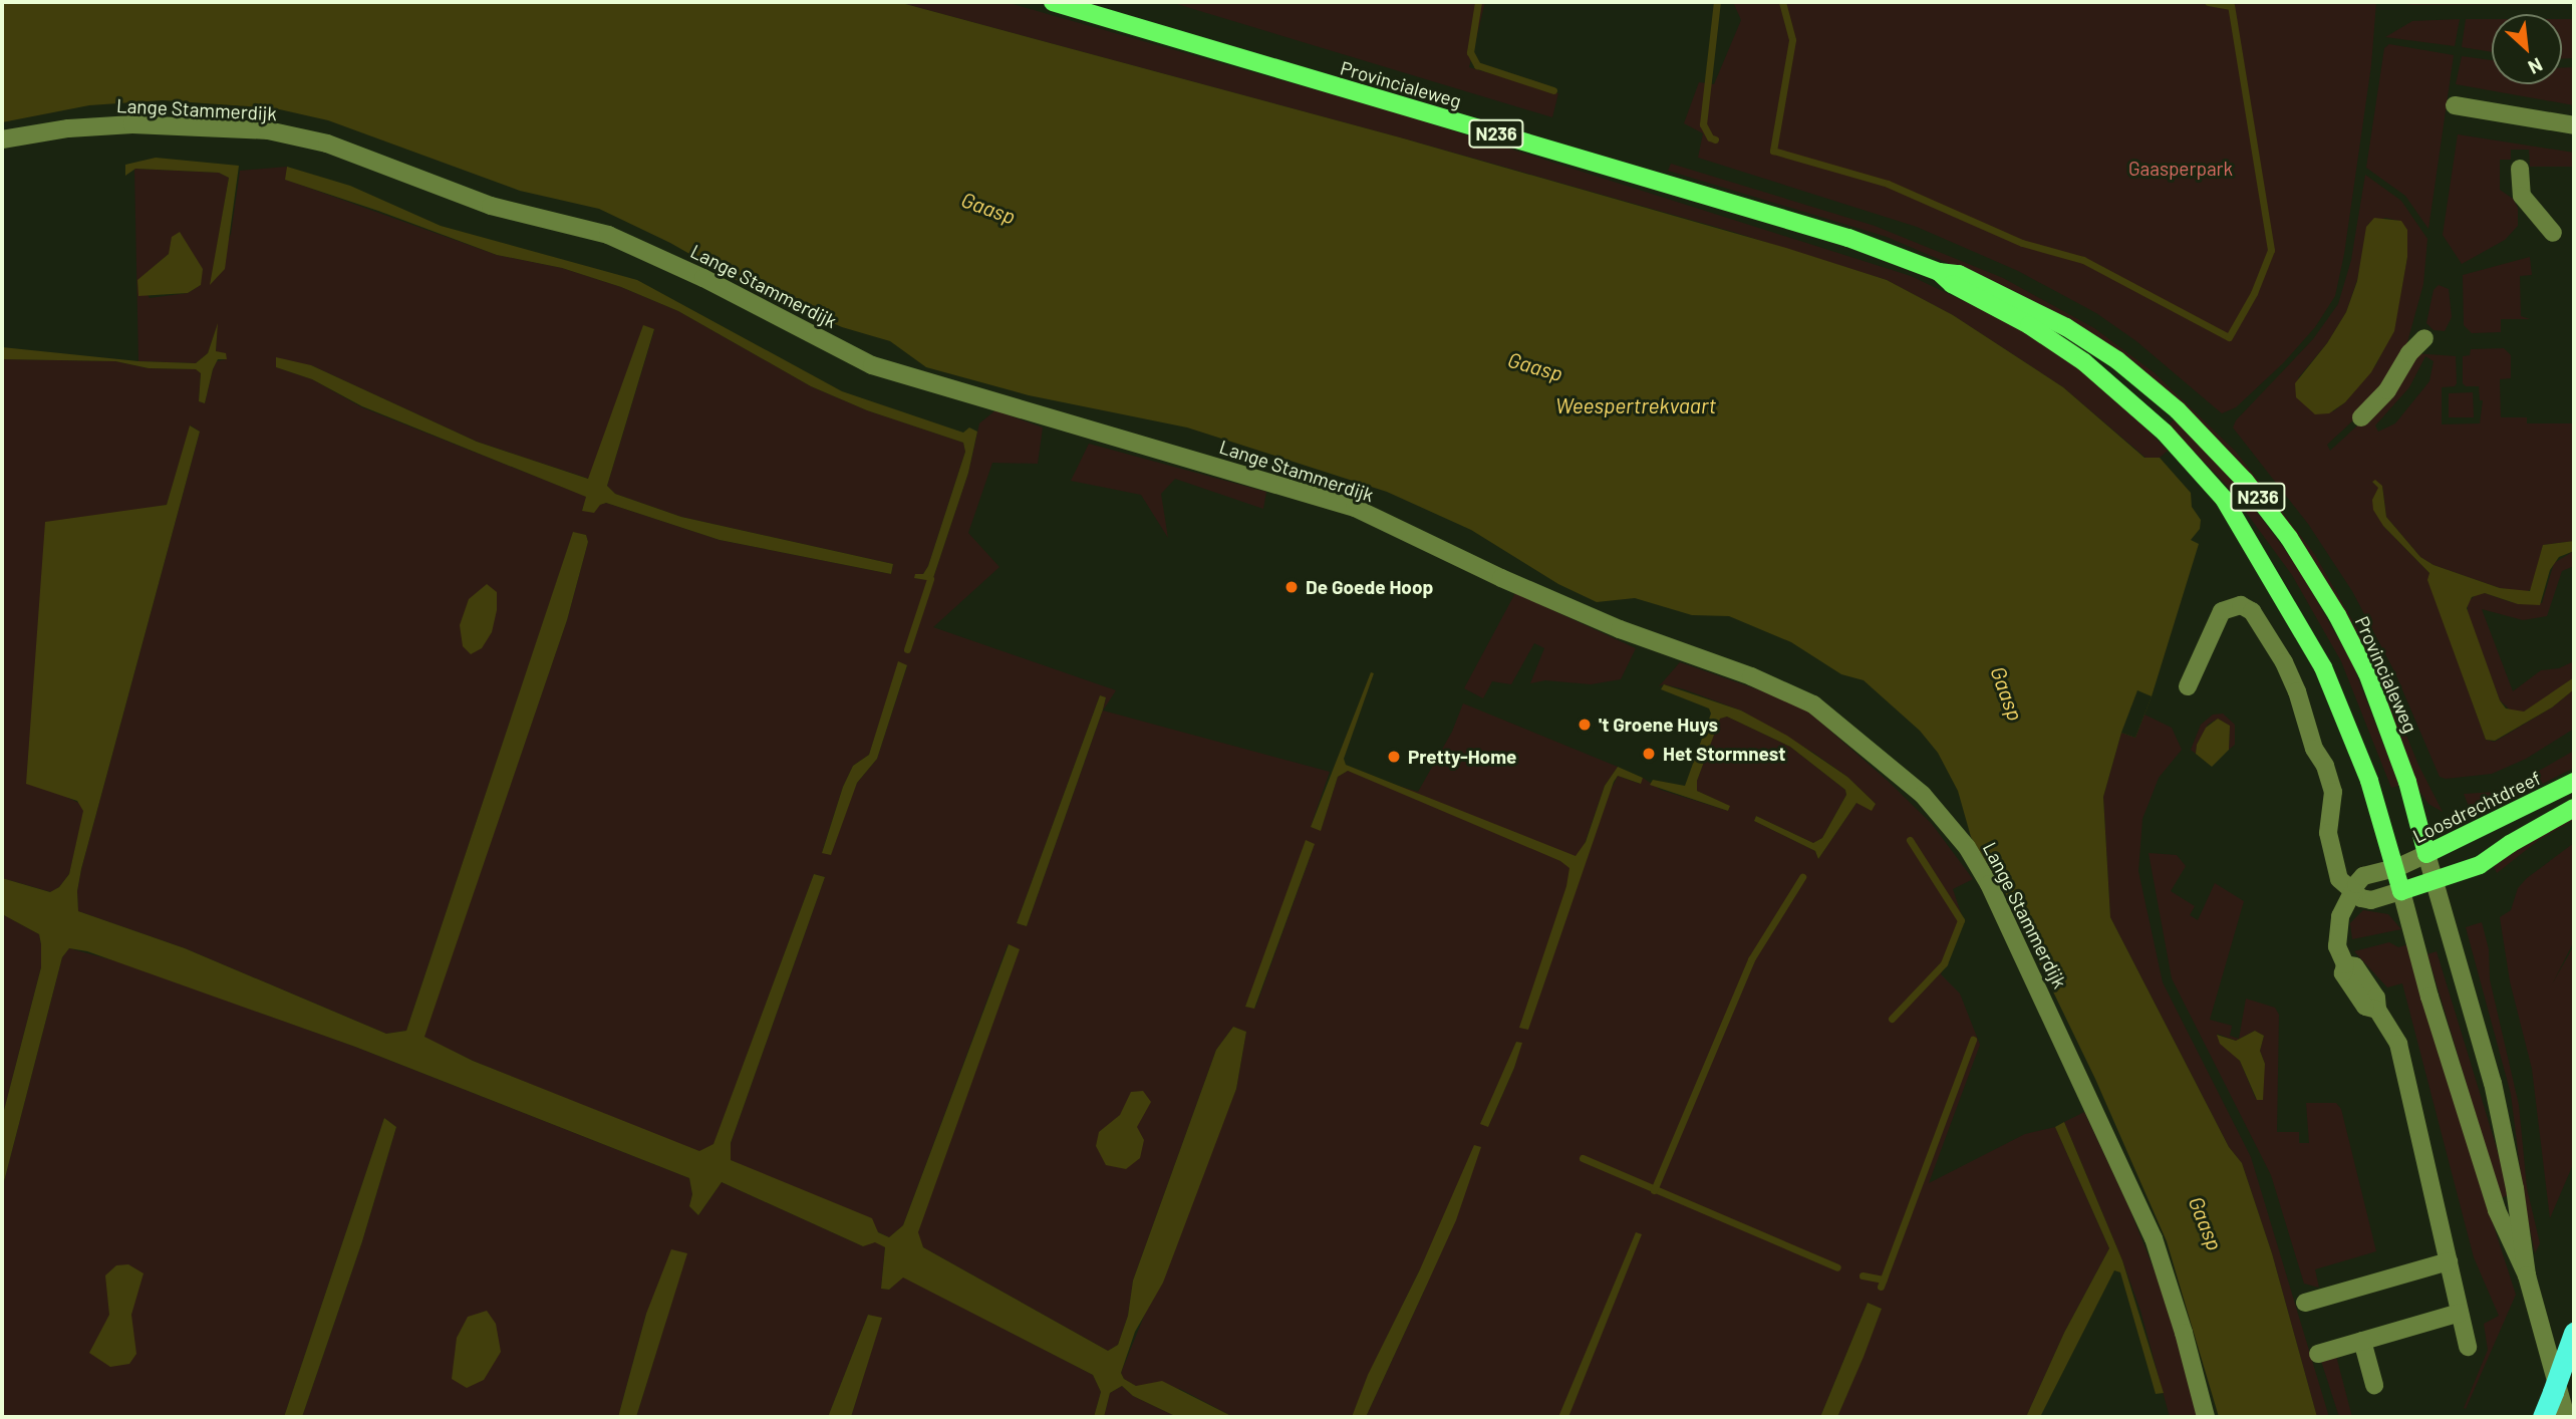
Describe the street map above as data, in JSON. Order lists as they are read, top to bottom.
{
  "streets": {
    "main road": ["Provincialeweg", "N236", "Loosdrechtdreef"],
    "street": ["Lange Stammerdijk"]
  },
  "crossings": [
    ["Provincialeweg", "Loosdrechtdreef"]
  ],
  "water": ["Gaasp", "Weespertrekvaart"],
  "parks": ["Gaasperpark"],
  "places": [
    "De Goede Hoop",
    "'t Groene Huys",
    "Het Stormnest",
    "Pretty-Home"
  ],
  "north": "bottom right"
}
